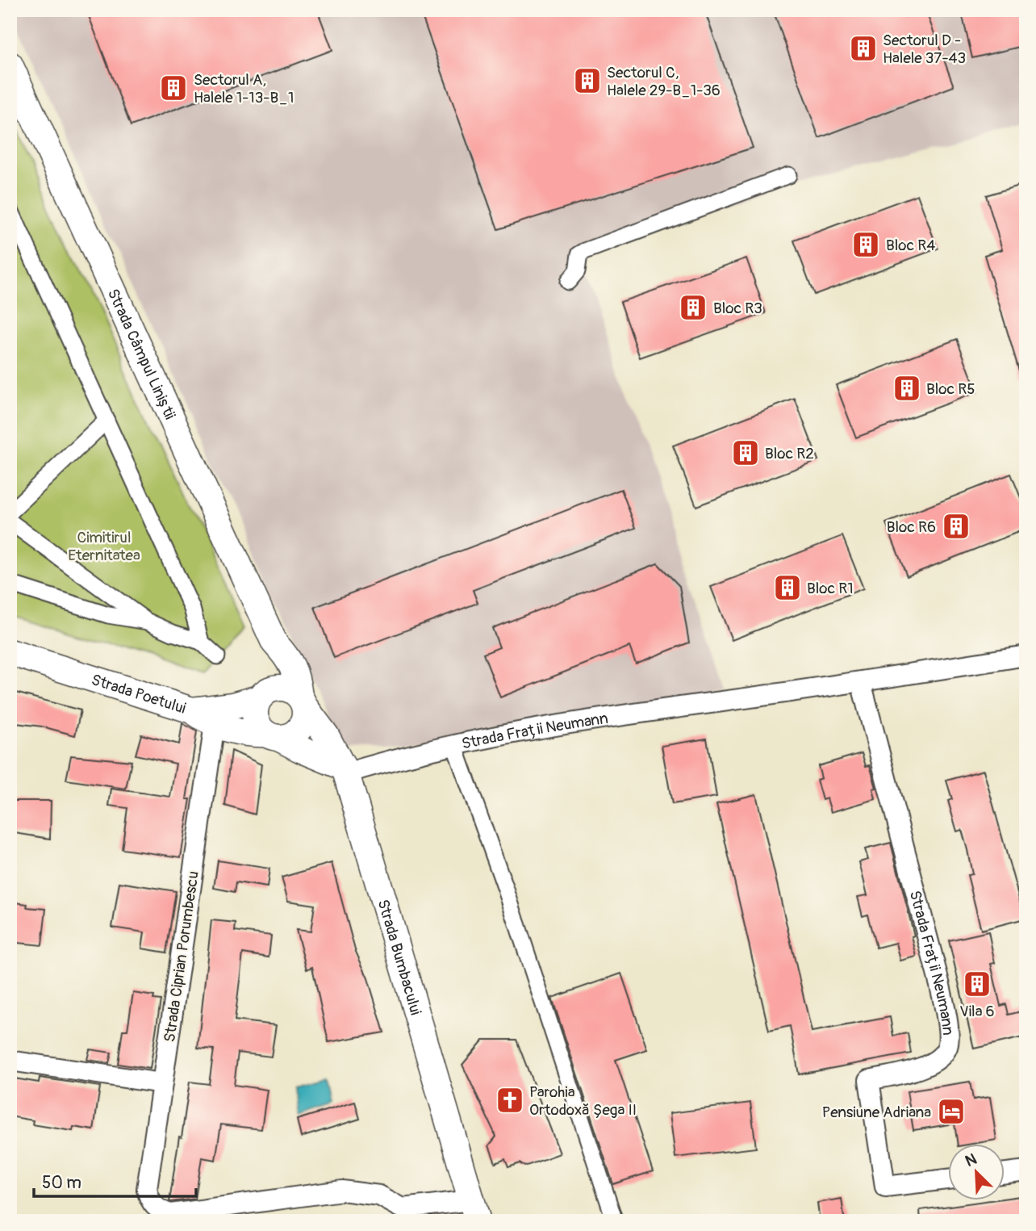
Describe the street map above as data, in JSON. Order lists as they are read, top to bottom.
{
  "streets": {
    "street": [
      "Strada Câmpul Liniștii",
      "Strada Poetului",
      "Strada Frații Neumann",
      "Strada Ciprian Porumbescu",
      "Strada Bumbacului"
    ]
  },
  "crossings": [
    ["Strada Câmpul Liniștii", "Strada Poetului"],
    ["Strada Câmpul Liniștii", "Strada Bumbacului"],
    ["Strada Poetului", "Strada Ciprian Porumbescu"],
    ["Strada Poetului", "Strada Bumbacului"],
    ["Strada Frații Neumann", "Strada Bumbacului"],
    ["Strada Ciprian Porumbescu", "Strada Bumbacului"]
  ],
  "parks": ["Cimitirul Eternitatea"],
  "places": {
    "building": [
      "Sectorul D - Halele 37-43",
      "Sectorul C, Halele 29-B_1-36",
      "Sectorul A, Halele 1-13-B_1",
      "Bloc R4",
      "Bloc R3",
      "Bloc R5",
      "Bloc R2",
      "Bloc R6",
      "Bloc R1",
      "Vila 6"
    ],
    "church": ["Parohia Ortodoxă Șega II"],
    "hotel": ["Pensiune Adriana"]
  },
  "scale_bar": "50 m",
  "north": "top left"
}
